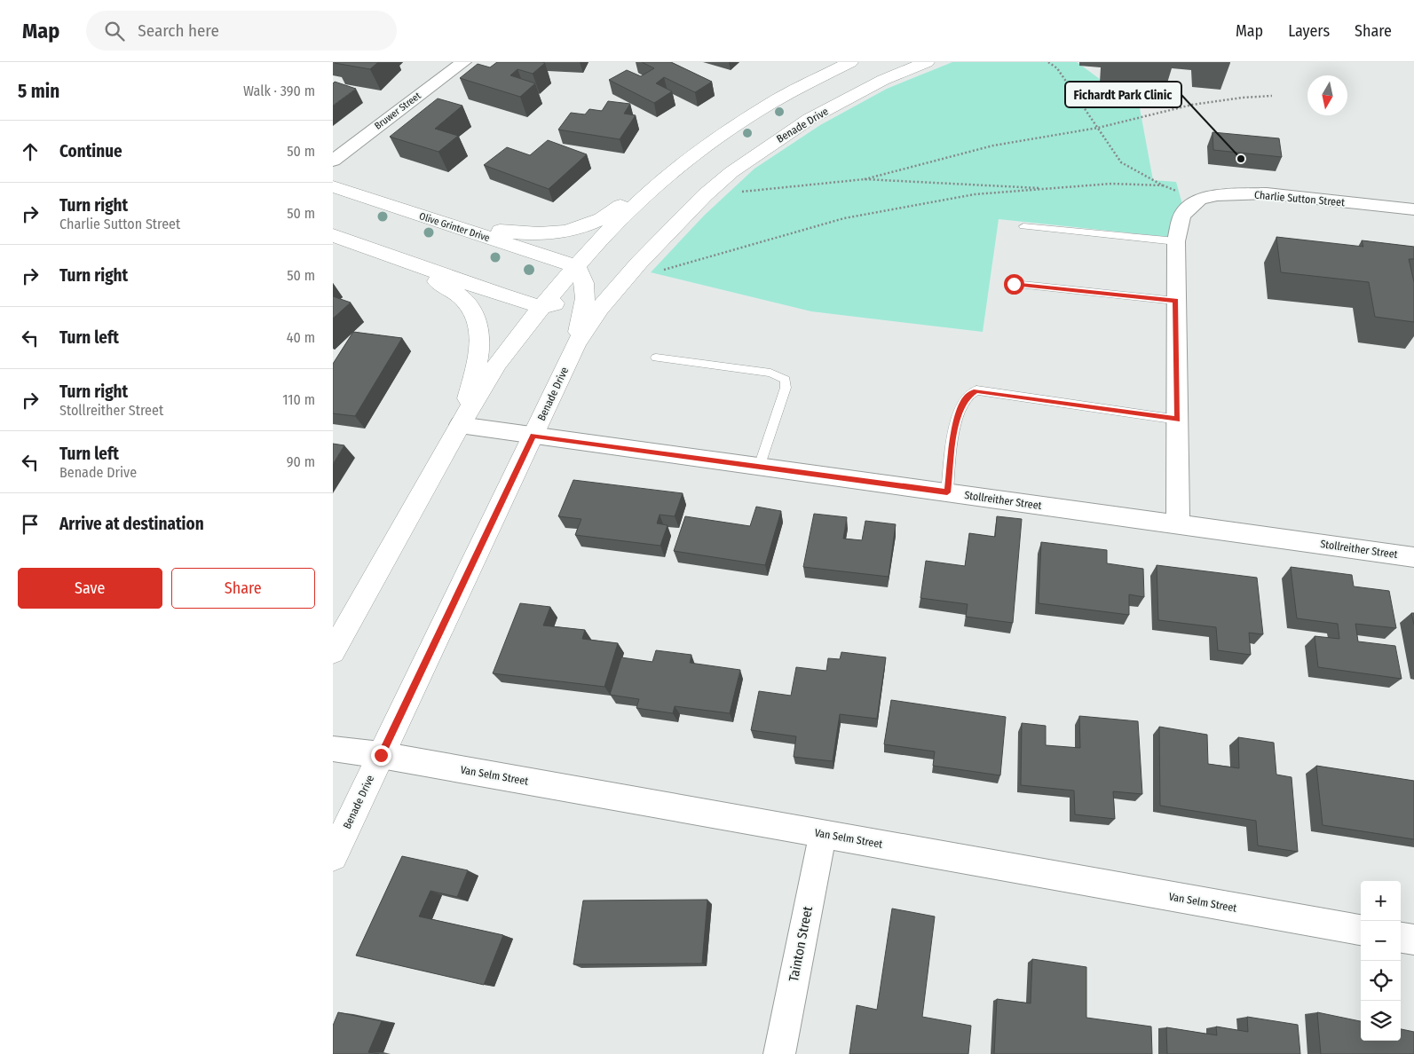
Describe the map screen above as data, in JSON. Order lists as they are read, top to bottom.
{
  "streets": {
    "street": [
      "Bruwer Street",
      "Benade Drive",
      "Charlie Sutton Street",
      "Olive Grinter Drive",
      "Stollreither Street",
      "Van Selm Street",
      "Tainton Street"
    ]
  },
  "crossings": [
    ["Benade Drive", "Stollreither Street"],
    ["Benade Drive", "Van Selm Street"],
    ["Van Selm Street", "Tainton Street"]
  ],
  "places": ["Fichardt Park Clinic"],
  "north": "bottom",
  "page": {
    "header": "Map",
    "search": "Search here",
    "nav": ["Map", "Layers", "Share"],
    "heading": ["5 min", "Walk · 390 m"],
    "list": [
      ["Continue", "50 m"],
      ["Turn right", "Charlie Sutton Street", "50 m"],
      ["Turn right", "50 m"],
      ["Turn left", "40 m"],
      ["Turn right", "Stollreither Street", "110 m"],
      ["Turn left", "Benade Drive", "90 m"],
      "Arrive at destination"
    ],
    "buttons": ["Save", "Share"],
    "map_buttons": ["+", "−"]
  }
}
